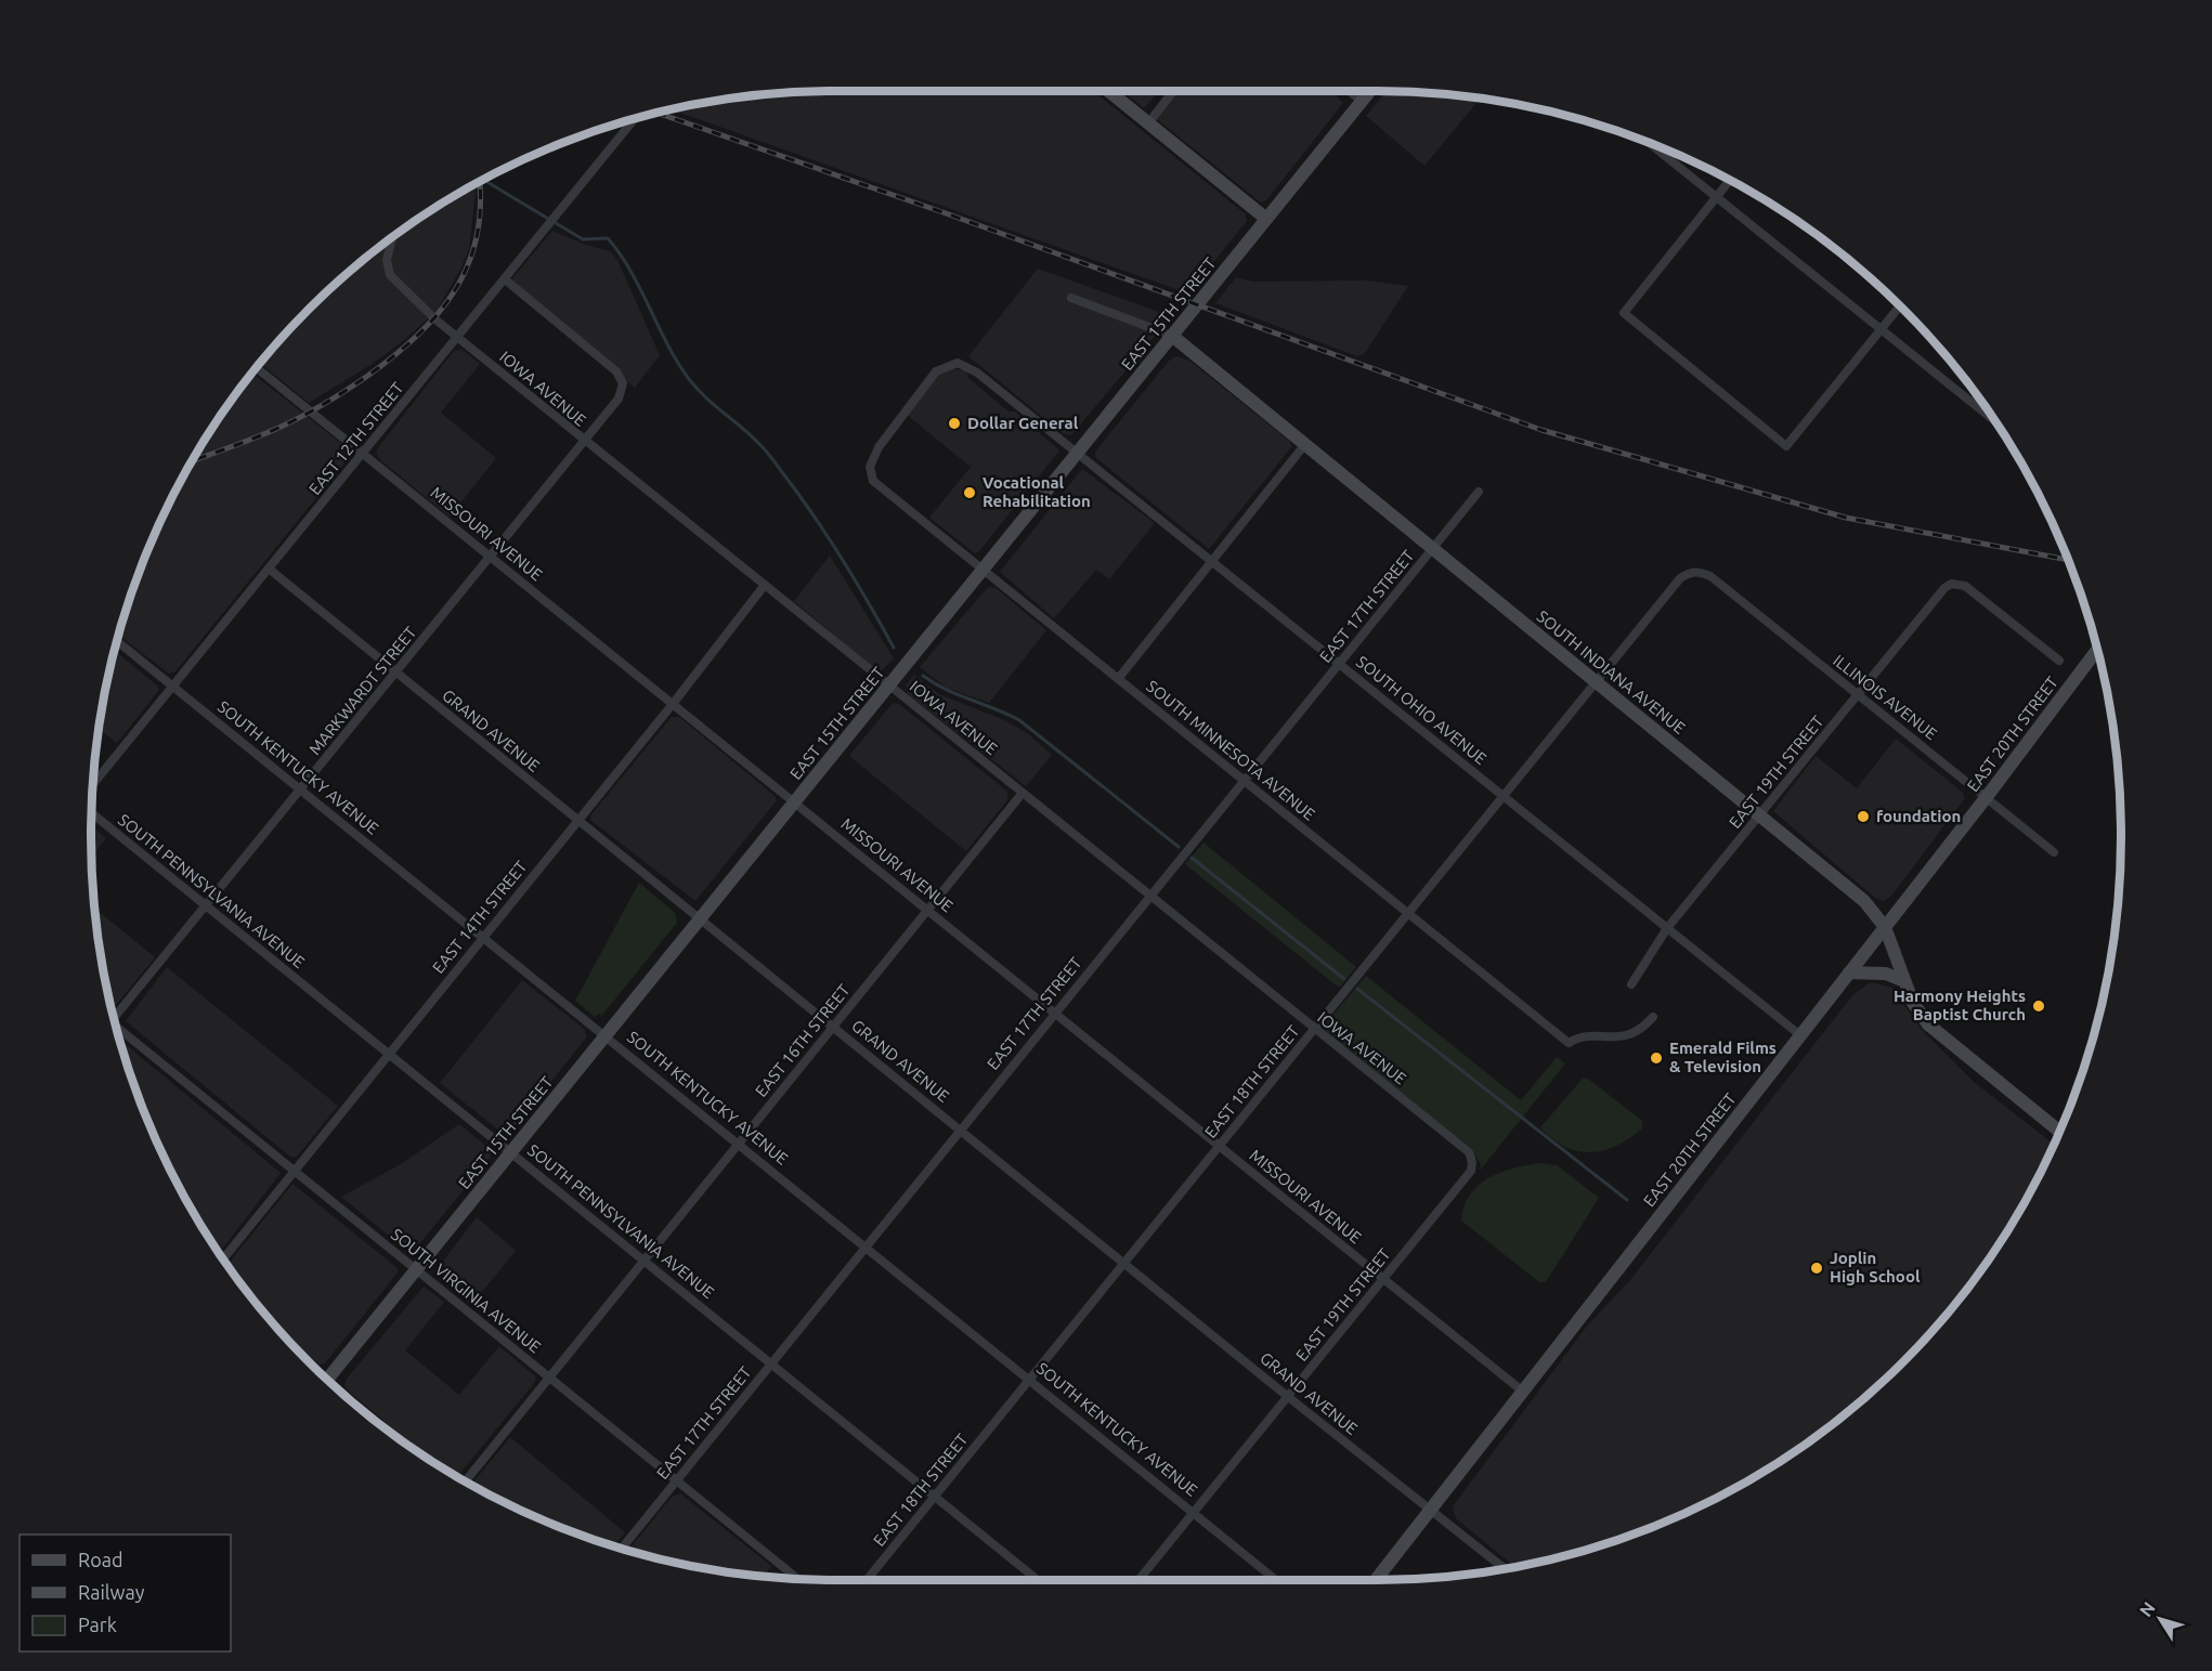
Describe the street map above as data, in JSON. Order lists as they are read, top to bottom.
{
  "streets": {
    "main road": ["EAST 15TH STREET", "SOUTH INDIANA AVENUE", "EAST 20TH STREET"],
    "street": [
      "IOWA AVENUE",
      "EAST 12TH STREET",
      "MISSOURI AVENUE",
      "EAST 17TH STREET",
      "MARKWARDT STREET",
      "ILLINOIS AVENUE",
      "SOUTH OHIO AVENUE",
      "GRAND AVENUE",
      "SOUTH MINNESOTA AVENUE",
      "SOUTH KENTUCKY AVENUE",
      "EAST 19TH STREET",
      "SOUTH PENNSYLVANIA AVENUE",
      "EAST 14TH STREET",
      "EAST 16TH STREET",
      "EAST 18TH STREET",
      "SOUTH VIRGINIA AVENUE"
    ]
  },
  "crossings": [
    ["EAST 15TH STREET", "IOWA AVENUE"],
    ["EAST 15TH STREET", "MISSOURI AVENUE"],
    ["EAST 15TH STREET", "SOUTH INDIANA AVENUE"],
    ["EAST 15TH STREET", "SOUTH OHIO AVENUE"],
    ["EAST 15TH STREET", "GRAND AVENUE"],
    ["EAST 15TH STREET", "SOUTH MINNESOTA AVENUE"],
    ["EAST 15TH STREET", "SOUTH KENTUCKY AVENUE"],
    ["EAST 15TH STREET", "SOUTH PENNSYLVANIA AVENUE"],
    ["EAST 15TH STREET", "SOUTH VIRGINIA AVENUE"],
    ["IOWA AVENUE", "EAST 12TH STREET"],
    ["IOWA AVENUE", "EAST 17TH STREET"],
    ["IOWA AVENUE", "MARKWARDT STREET"],
    ["IOWA AVENUE", "EAST 19TH STREET"],
    ["IOWA AVENUE", "EAST 14TH STREET"],
    ["IOWA AVENUE", "EAST 16TH STREET"],
    ["IOWA AVENUE", "EAST 18TH STREET"],
    ["EAST 12TH STREET", "MISSOURI AVENUE"],
    ["EAST 12TH STREET", "MARKWARDT STREET"],
    ["EAST 12TH STREET", "GRAND AVENUE"],
    ["EAST 12TH STREET", "SOUTH KENTUCKY AVENUE"],
    ["MISSOURI AVENUE", "EAST 17TH STREET"],
    ["MISSOURI AVENUE", "MARKWARDT STREET"],
    ["MISSOURI AVENUE", "EAST 20TH STREET"],
    ["MISSOURI AVENUE", "EAST 19TH STREET"],
    ["MISSOURI AVENUE", "EAST 14TH STREET"],
    ["MISSOURI AVENUE", "EAST 16TH STREET"],
    ["MISSOURI AVENUE", "EAST 18TH STREET"],
    ["EAST 17TH STREET", "SOUTH INDIANA AVENUE"],
    ["EAST 17TH STREET", "SOUTH OHIO AVENUE"],
    ["EAST 17TH STREET", "GRAND AVENUE"],
    ["EAST 17TH STREET", "SOUTH MINNESOTA AVENUE"],
    ["EAST 17TH STREET", "SOUTH KENTUCKY AVENUE"],
    ["EAST 17TH STREET", "SOUTH PENNSYLVANIA AVENUE"],
    ["EAST 17TH STREET", "SOUTH VIRGINIA AVENUE"],
    ["SOUTH INDIANA AVENUE", "EAST 20TH STREET"],
    ["SOUTH INDIANA AVENUE", "EAST 19TH STREET"],
    ["SOUTH INDIANA AVENUE", "EAST 18TH STREET"],
    ["MARKWARDT STREET", "GRAND AVENUE"],
    ["MARKWARDT STREET", "SOUTH KENTUCKY AVENUE"],
    ["MARKWARDT STREET", "SOUTH PENNSYLVANIA AVENUE"],
    ["ILLINOIS AVENUE", "EAST 20TH STREET"],
    ["ILLINOIS AVENUE", "EAST 19TH STREET"],
    ["ILLINOIS AVENUE", "EAST 18TH STREET"],
    ["SOUTH OHIO AVENUE", "EAST 20TH STREET"],
    ["SOUTH OHIO AVENUE", "SOUTH MINNESOTA AVENUE"],
    ["SOUTH OHIO AVENUE", "EAST 19TH STREET"],
    ["SOUTH OHIO AVENUE", "EAST 18TH STREET"],
    ["GRAND AVENUE", "EAST 20TH STREET"],
    ["GRAND AVENUE", "EAST 19TH STREET"],
    ["GRAND AVENUE", "EAST 14TH STREET"],
    ["GRAND AVENUE", "EAST 16TH STREET"],
    ["GRAND AVENUE", "EAST 18TH STREET"],
    ["SOUTH MINNESOTA AVENUE", "EAST 18TH STREET"],
    ["SOUTH KENTUCKY AVENUE", "EAST 19TH STREET"],
    ["SOUTH KENTUCKY AVENUE", "EAST 14TH STREET"],
    ["SOUTH KENTUCKY AVENUE", "EAST 16TH STREET"],
    ["SOUTH KENTUCKY AVENUE", "EAST 18TH STREET"],
    ["SOUTH PENNSYLVANIA AVENUE", "EAST 14TH STREET"],
    ["SOUTH PENNSYLVANIA AVENUE", "EAST 16TH STREET"],
    ["SOUTH PENNSYLVANIA AVENUE", "EAST 18TH STREET"],
    ["EAST 14TH STREET", "SOUTH VIRGINIA AVENUE"],
    ["EAST 16TH STREET", "SOUTH VIRGINIA AVENUE"]
  ],
  "places": [
    "Dollar General",
    "Vocational Rehabilitation",
    "foundation",
    "Harmony Heights Baptist Church",
    "Emerald Films & Television",
    "Joplin High School"
  ],
  "legend": ["Road", "Railway", "Park"],
  "north": "top left"
}
